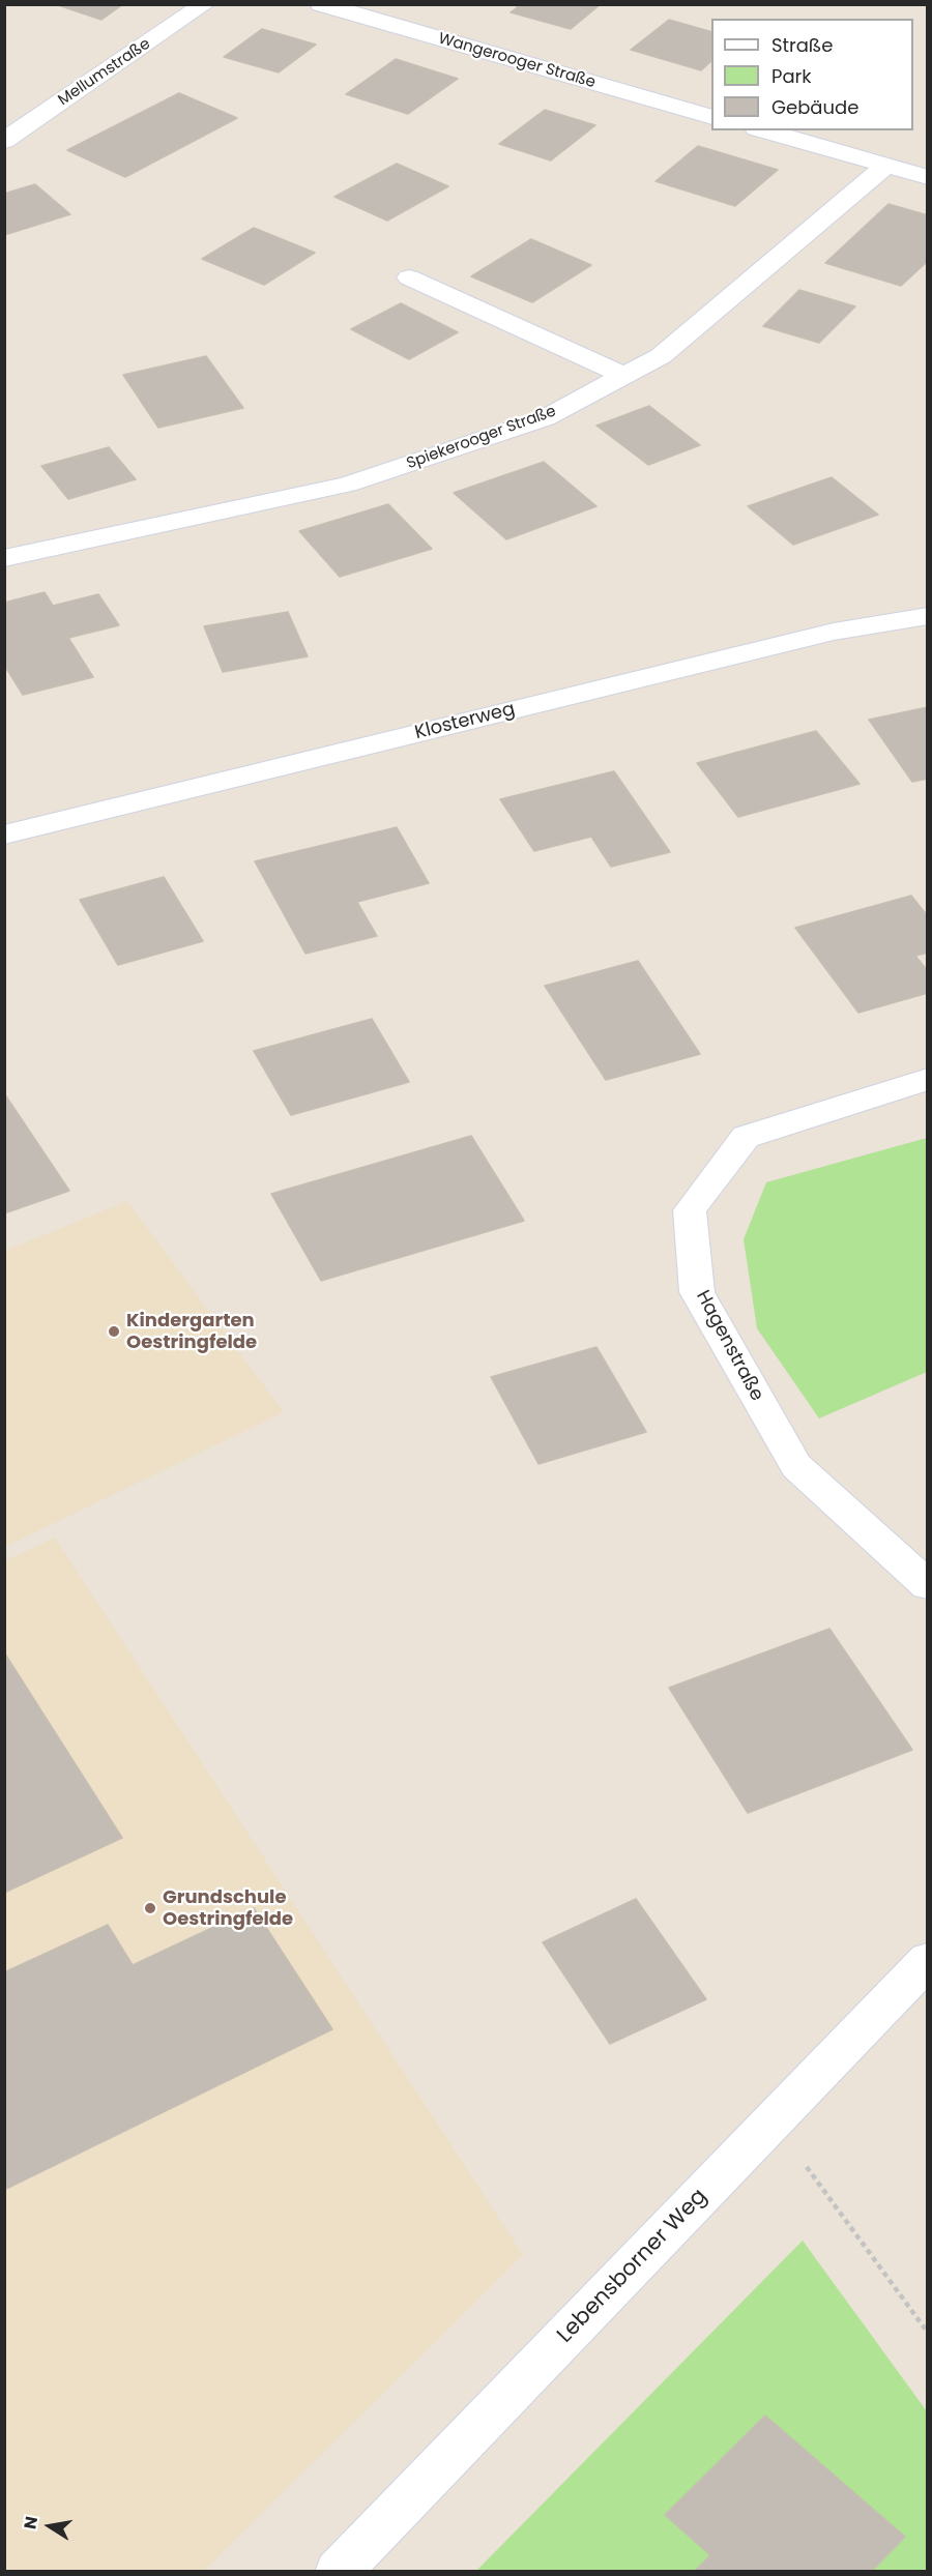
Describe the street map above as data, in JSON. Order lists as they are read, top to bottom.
{
  "streets": {
    "street": [
      "Wangerooger Straße",
      "Mellumstraße",
      "Spiekerooger Straße",
      "Klosterweg",
      "Hagenstraße",
      "Lebensborner Weg"
    ]
  },
  "places": ["Kindergarten Oestringfelde", "Grundschule Oestringfelde"],
  "legend": ["Straße", "Park", "Gebäude"],
  "north": "left"
}
